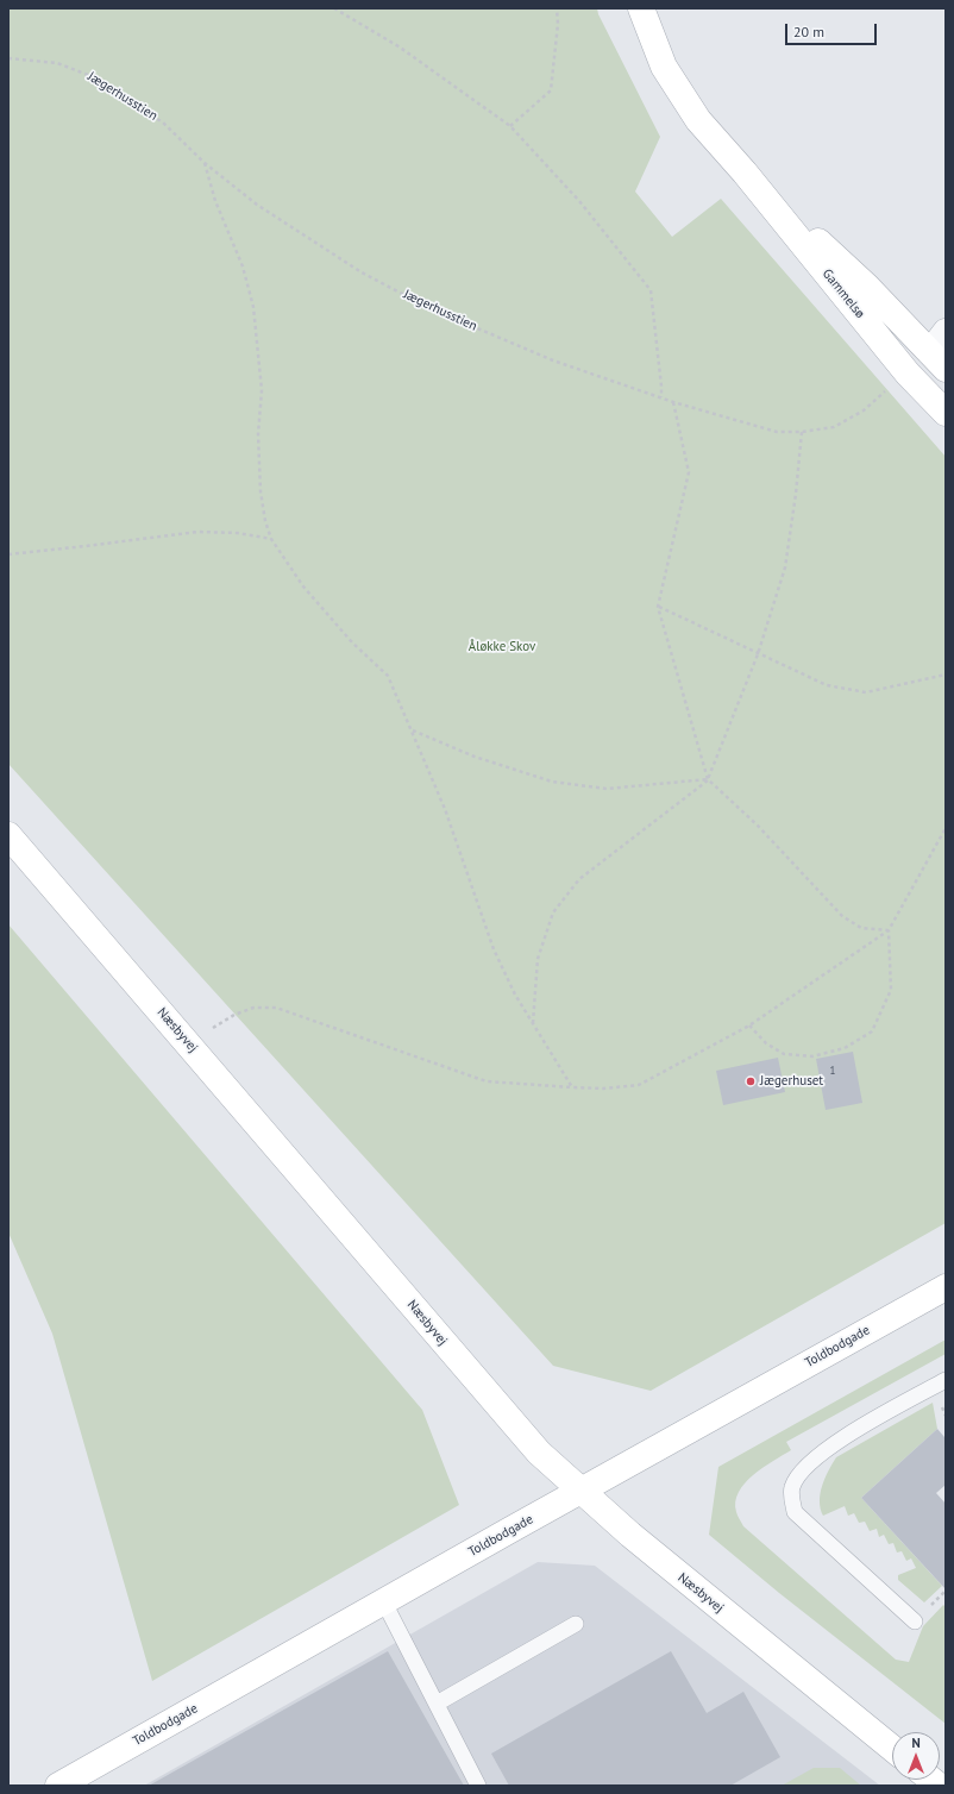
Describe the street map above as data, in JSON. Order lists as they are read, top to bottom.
{
  "streets": {
    "street": ["Gammelsø", "Næsbyvej", "Toldbodgade"],
    "path": ["Jægerhusstien"]
  },
  "crossings": [
    ["Jægerhusstien", "Gammelsø"],
    ["Næsbyvej", "Toldbodgade"]
  ],
  "parks": ["Åløkke Skov"],
  "places": ["Jægerhuset"],
  "house_numbers": ["1"],
  "scale_bar": "20 m",
  "north": "top"
}
